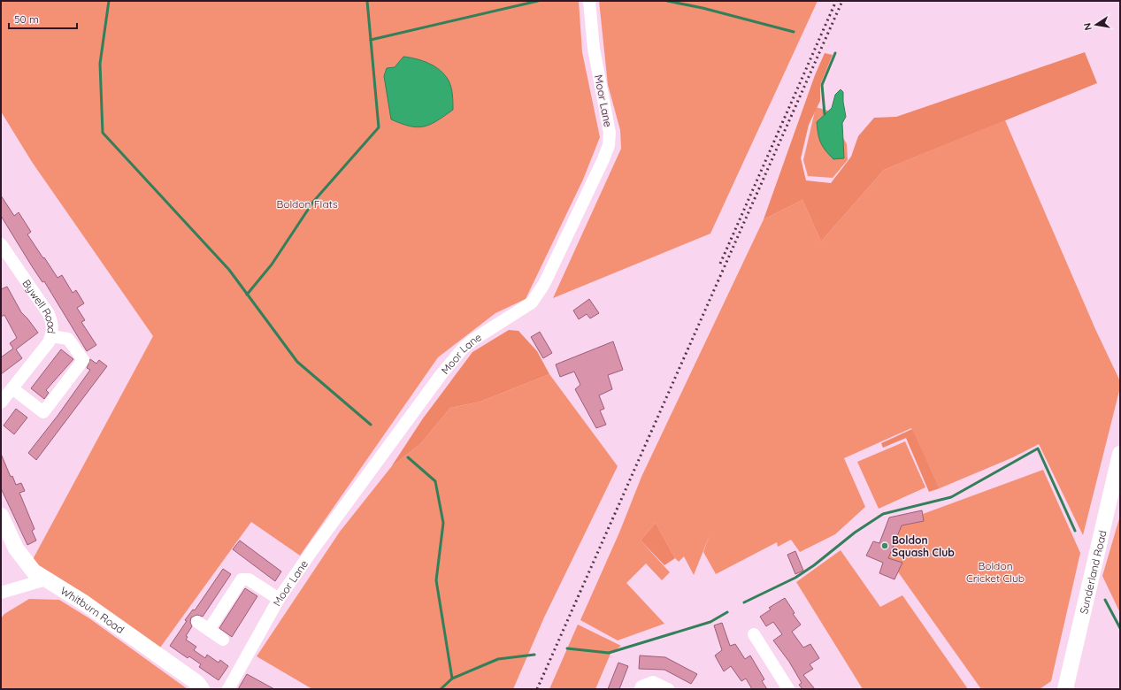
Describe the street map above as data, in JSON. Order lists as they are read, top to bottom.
{
  "streets": {
    "main road": ["Sunderland Road", "Whitburn Road"],
    "street": ["Moor Lane", "Bywell Road"]
  },
  "parks": ["Boldon Flats", "Boldon Cricket Club"],
  "places": ["Boldon Squash Club"],
  "scale_bar": "50 m",
  "north": "left"
}
